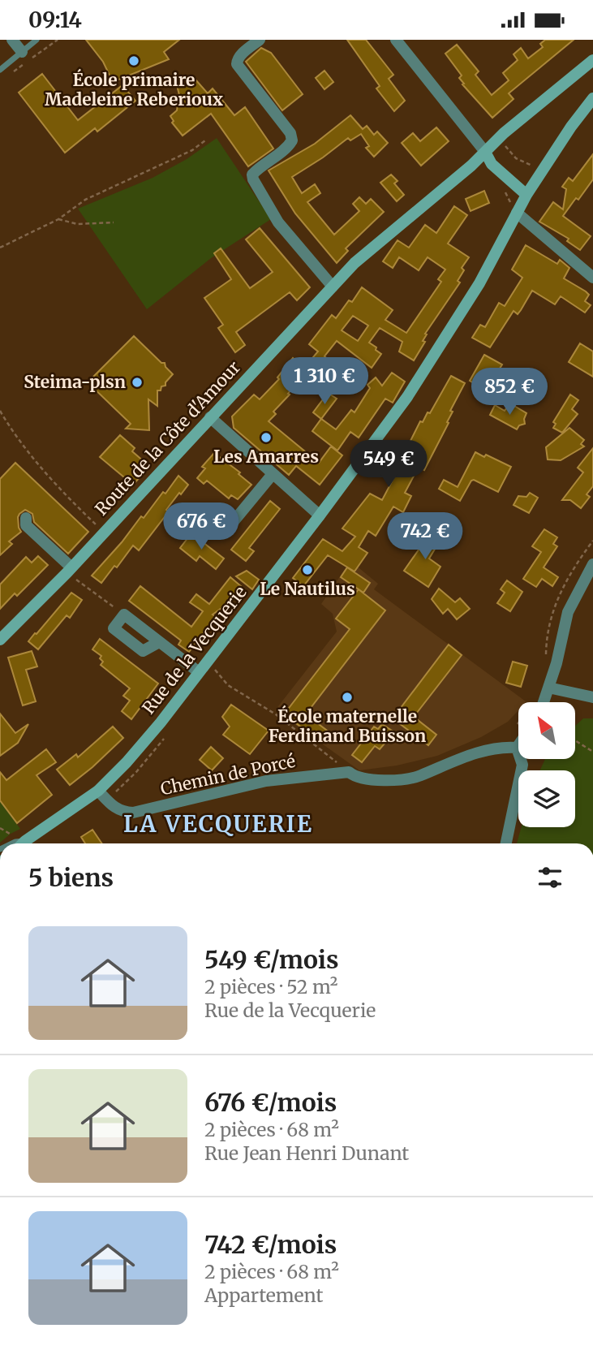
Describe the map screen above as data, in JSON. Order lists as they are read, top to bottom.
{
  "streets": {
    "main road": ["Route de la Côte d'Amour", "Rue de la Vecquerie"],
    "street": ["Chemin de Porcé"]
  },
  "crossings": [
    ["Rue de la Vecquerie", "Chemin de Porcé"]
  ],
  "districts": ["LA VECQUERIE"],
  "places": [
    "École primaire Madeleine Reberioux",
    "Steima-plsn",
    "Les Amarres",
    "Le Nautilus",
    "École maternelle Ferdinand Buisson"
  ],
  "north": "top left",
  "page": {
    "status": "09:14",
    "price": [
      "1 310 €",
      "852 €",
      "549 €",
      "676 €",
      "742 €"
    ],
    "heading": "5 biens",
    "list": [
      {
        "name": "549 €/mois",
        "note": "2 pièces · 52 m² · Rue de la Vecquerie"
      },
      {
        "name": "676 €/mois",
        "note": "2 pièces · 68 m² · Rue Jean Henri Dunant"
      },
      {
        "name": "742 €/mois",
        "note": "2 pièces · 68 m² · Appartement"
      }
    ]
  }
}
